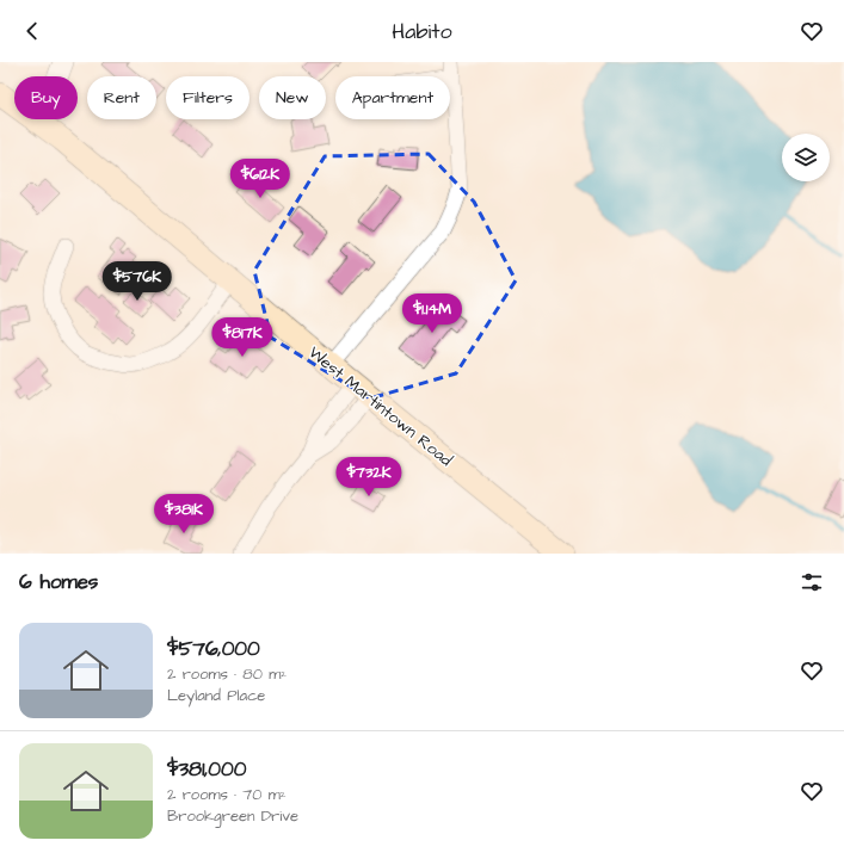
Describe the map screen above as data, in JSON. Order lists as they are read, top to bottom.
{
  "streets": {
    "main road": ["West Martintown Road"]
  },
  "page": {
    "header": "Habito",
    "chip": [
      "Buy",
      "Rent",
      "Filters",
      "New",
      "Apartment"
    ],
    "price": [
      "$612K",
      "$576K",
      "$1.14M",
      "$817K",
      "$732K",
      "$381K"
    ],
    "heading": "6 homes",
    "list": [
      {
        "name": "$576,000",
        "note": "2 rooms · 80 m² · Leyland Place"
      },
      {
        "name": "$381,000",
        "note": "2 rooms · 70 m² · Brookgreen Drive"
      }
    ]
  }
}
